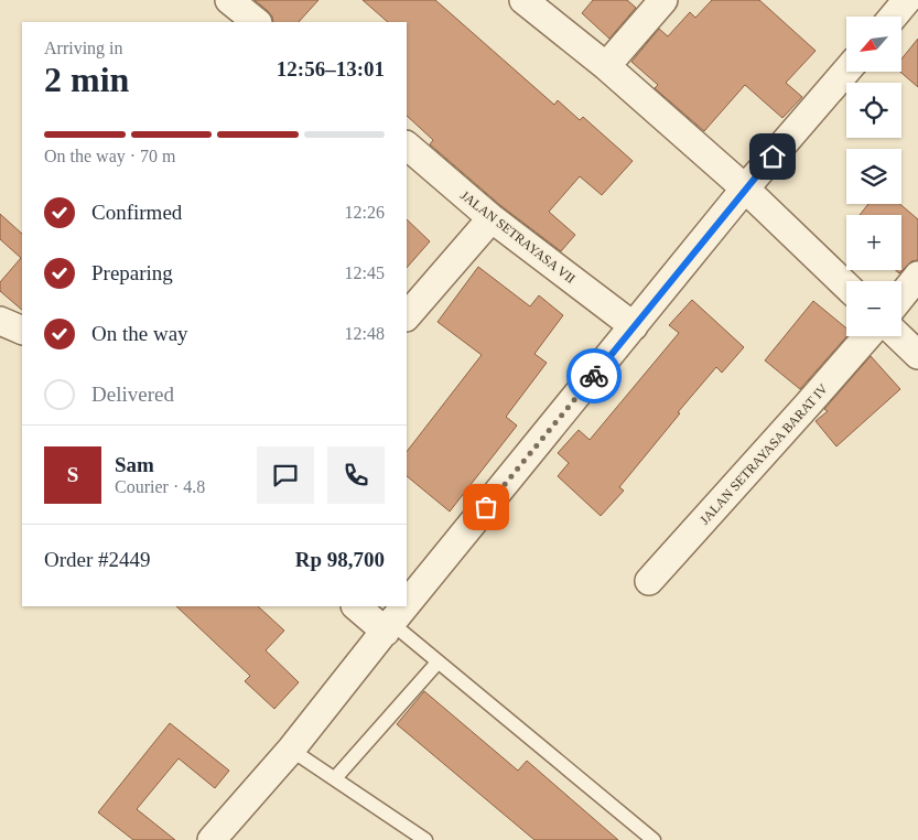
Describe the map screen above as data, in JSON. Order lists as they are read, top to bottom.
{
  "streets": {
    "street": ["JALAN SETRAYASA VII", "JALAN SETRAYASA BARAT IV"]
  },
  "north": "bottom left",
  "page": {
    "map_buttons": ["+", "−"],
    "heading": ["2 min", "Arriving in", "12:56–13:01"],
    "panel": [
      "Sam",
      "Courier · 4.8",
      "Order #2449",
      "Rp 98,700"
    ],
    "bar": "On the way · 70 m",
    "list": [
      ["Confirmed", "12:26"],
      ["Preparing", "12:45"],
      ["On the way", "12:48"],
      "Delivered"
    ],
    "round": "S"
  }
}
